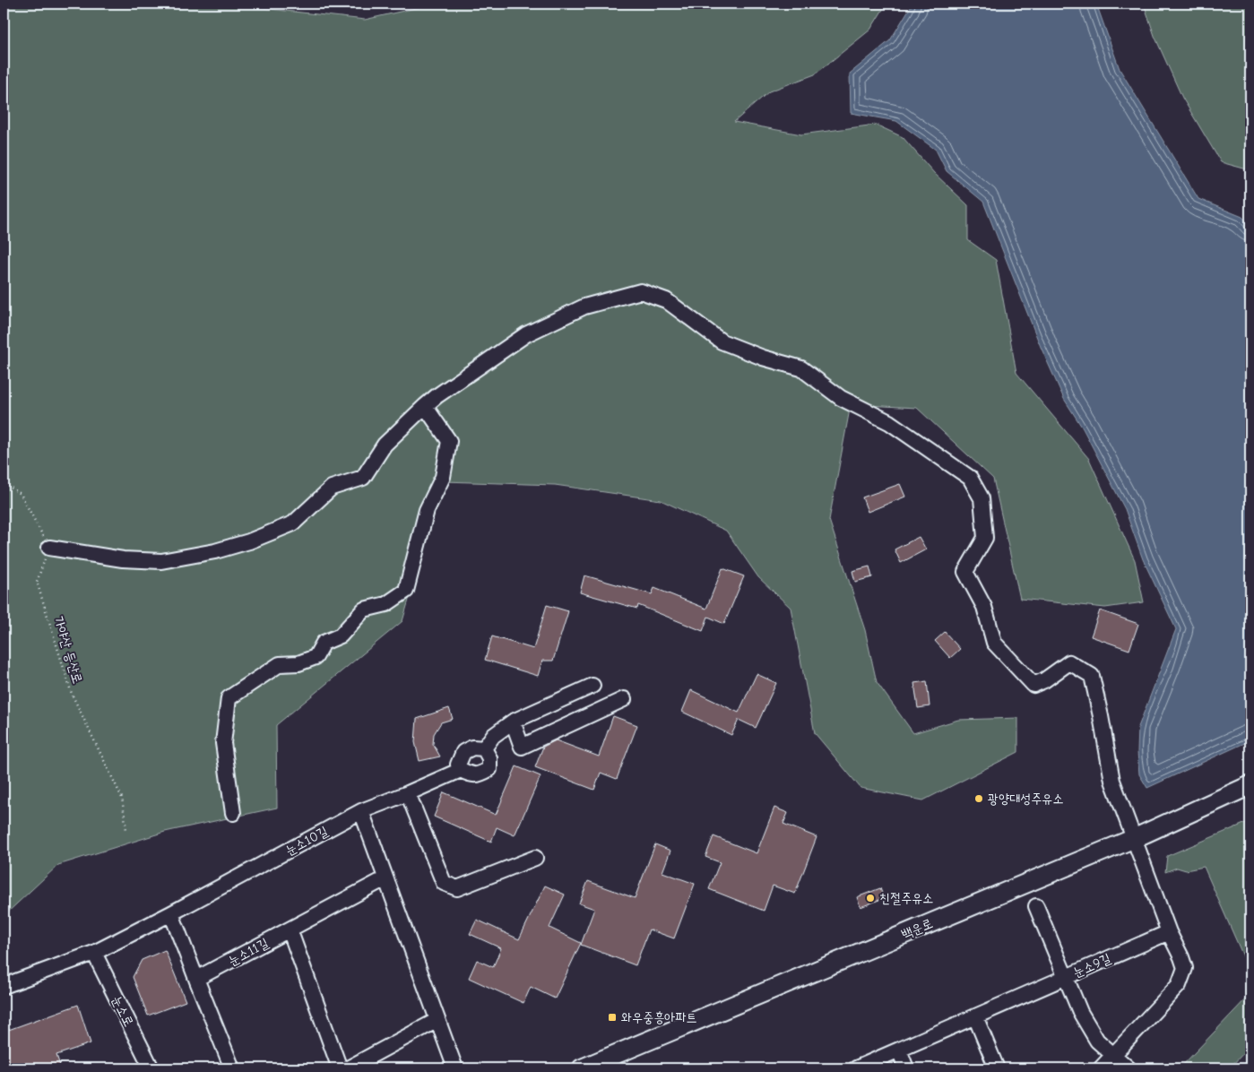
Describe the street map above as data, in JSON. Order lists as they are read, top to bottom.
{
  "streets": {
    "main road": ["백운로"],
    "street": [
      "눈소10길",
      "눈소11길",
      "눈소9길",
      "눈소로"
    ],
    "path": ["가야산 등산로"]
  },
  "crossings": [
    ["눈소10길", "눈소로"]
  ],
  "places": {
    "other": ["광양대성주유소", "친절주유소"],
    "transit": ["와우중흥아파트"]
  }
}
